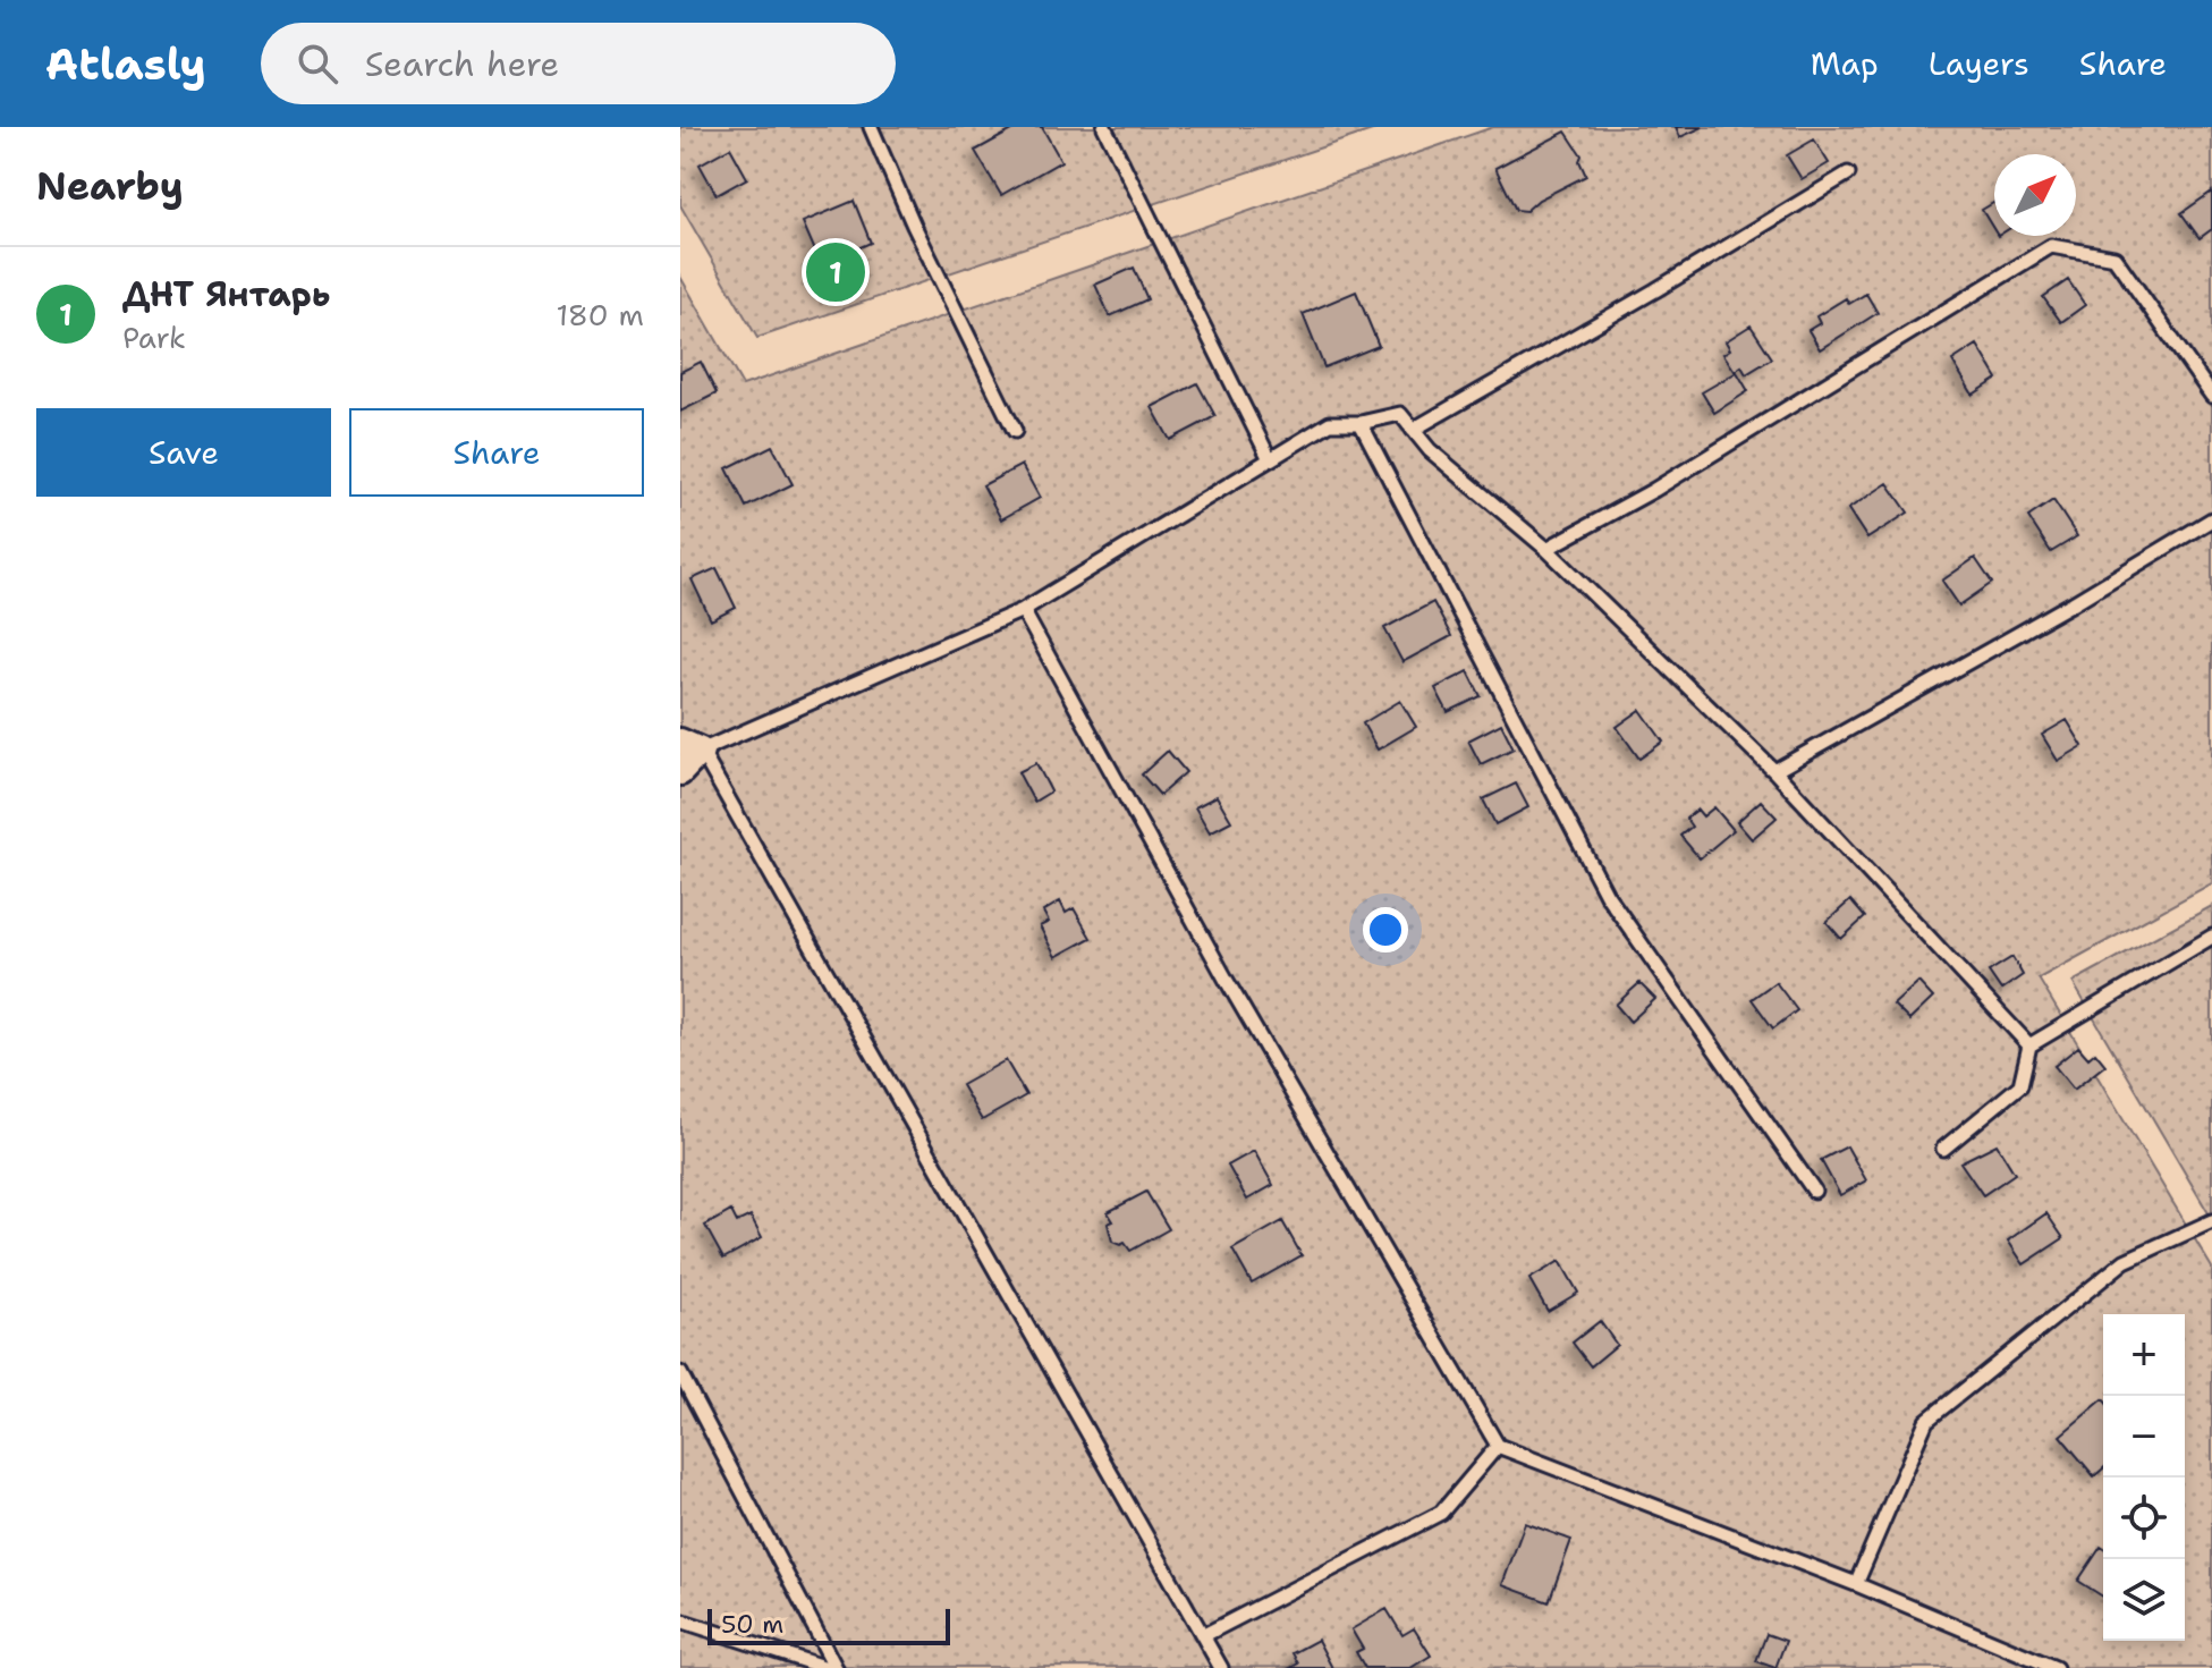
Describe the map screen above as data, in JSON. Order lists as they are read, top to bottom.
{
  "scale_bar": "50 m",
  "north": "top right",
  "page": {
    "header": "Atlasly",
    "search": "Search here",
    "nav": ["Map", "Layers", "Share"],
    "heading": "Nearby",
    "pins": "1",
    "list": [
      {
        "mark": "1",
        "name": "ДНТ Янтарь",
        "note": "Park",
        "value": "180 m"
      }
    ],
    "buttons": ["Save", "Share"],
    "map_buttons": ["+", "−"],
    "scale": "50 m"
  }
}
